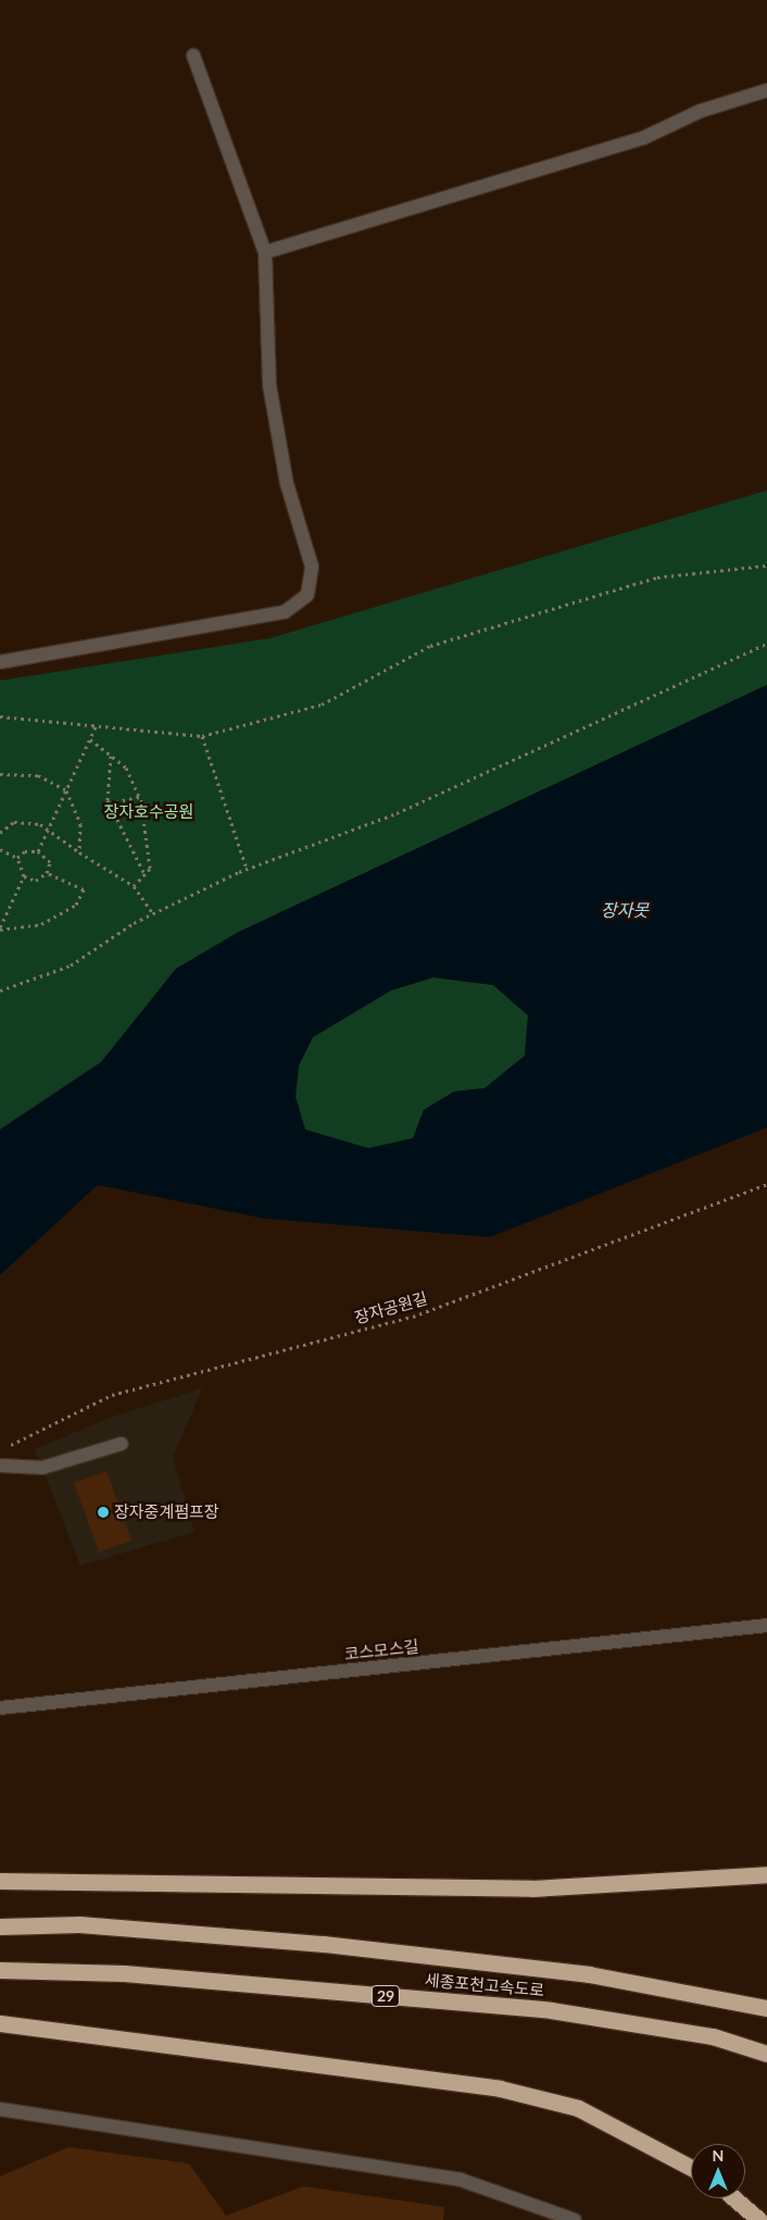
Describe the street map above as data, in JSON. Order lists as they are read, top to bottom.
{
  "streets": {
    "highway": ["세종포천고속도로", "29"],
    "street": ["코스모스길"],
    "path": ["장자공원길"]
  },
  "water": ["장자못"],
  "parks": ["장자호수공원"],
  "places": ["장자중계펌프장"],
  "north": "top"
}
